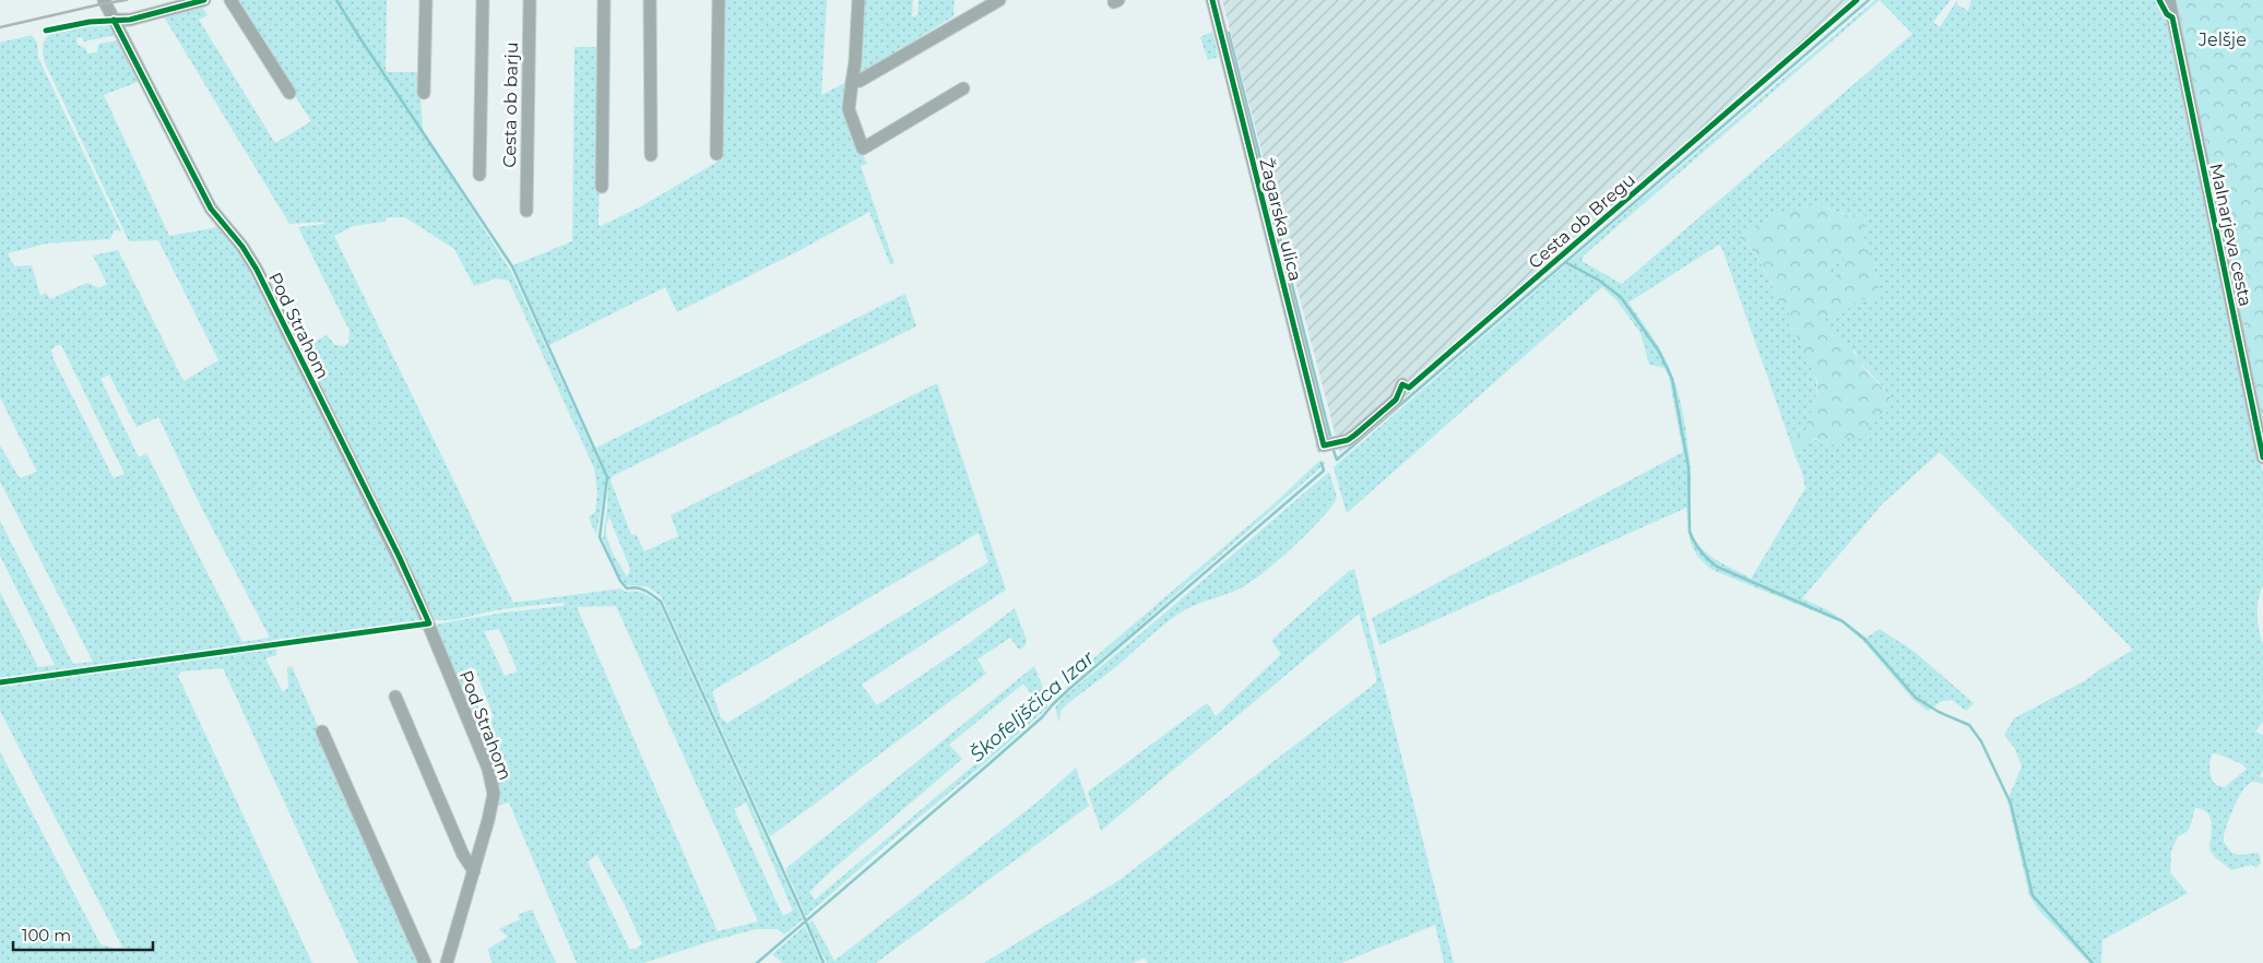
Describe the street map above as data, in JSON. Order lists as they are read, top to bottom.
{
  "streets": {
    "street": [
      "Cesta ob barju",
      "Žagarska ulica",
      "Malnarjeva cesta",
      "Pod Strahom"
    ],
    "cycle path": ["Cesta ob Bregu"]
  },
  "water": ["Škofeljščica Izar"],
  "parks": ["Jelšje"],
  "scale_bar": "100 m"
}
